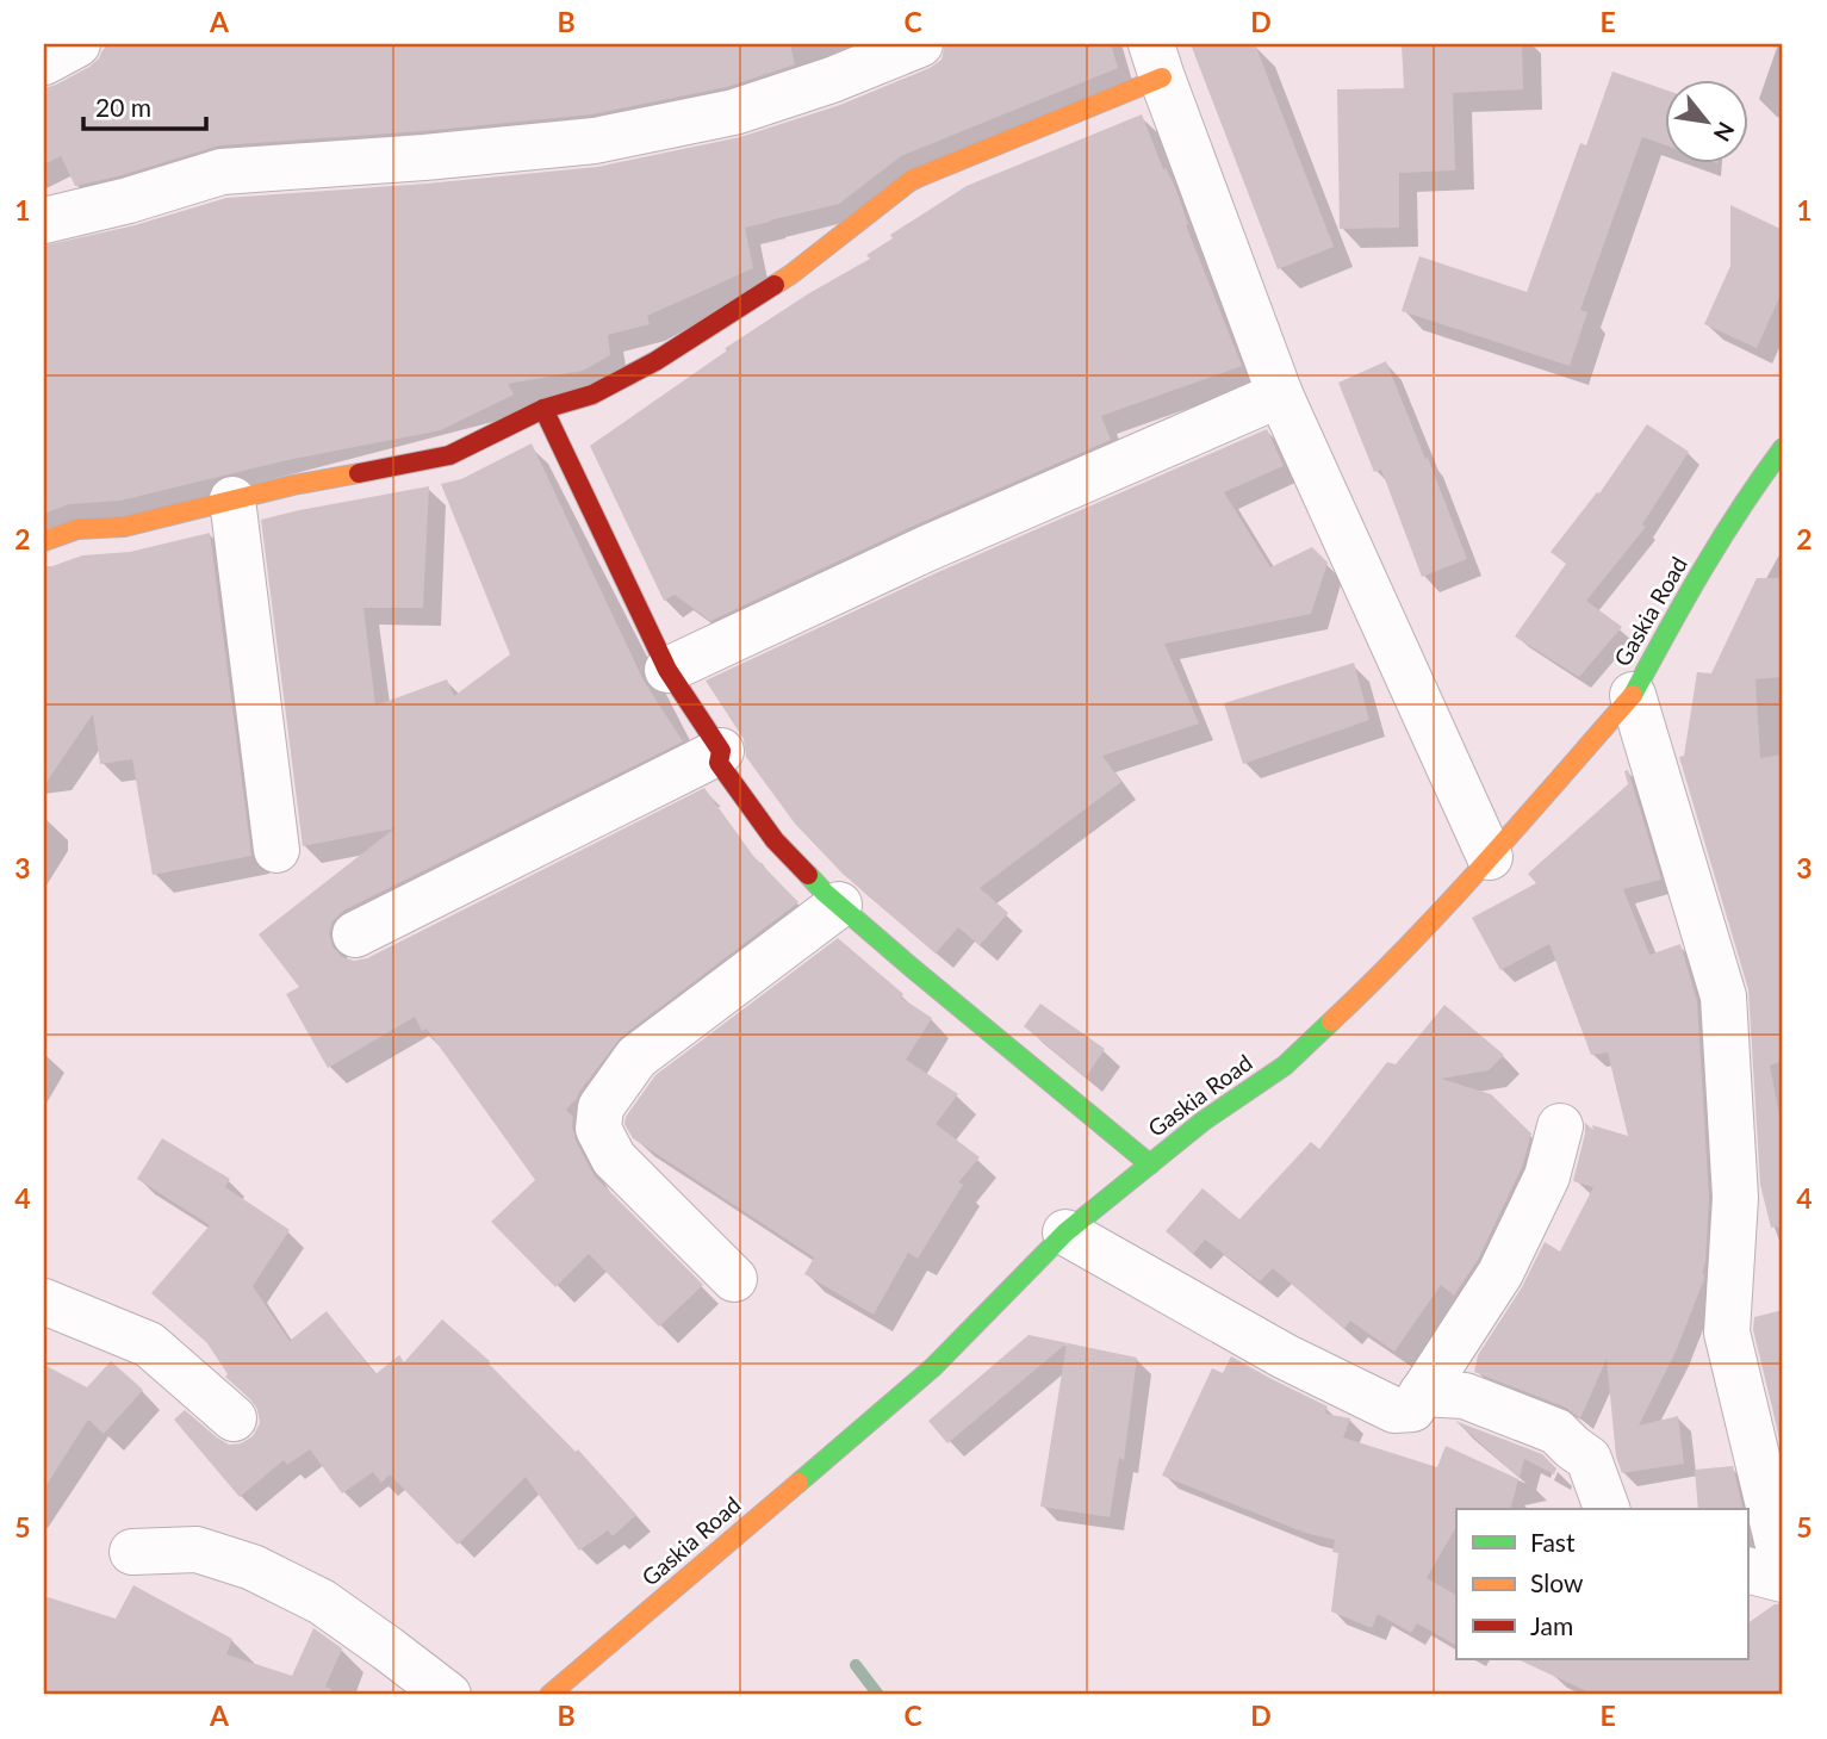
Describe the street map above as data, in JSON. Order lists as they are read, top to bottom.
{
  "streets": {
    "street": ["Gaskia Road"]
  },
  "legend": ["Fast", "Slow", "Jam"],
  "scale_bar": "20 m",
  "north": "bottom right",
  "grid": {
    "columns": [
      "A",
      "B",
      "C",
      "D",
      "E"
    ],
    "rows": [
      "1",
      "2",
      "3",
      "4",
      "5"
    ]
  }
}
